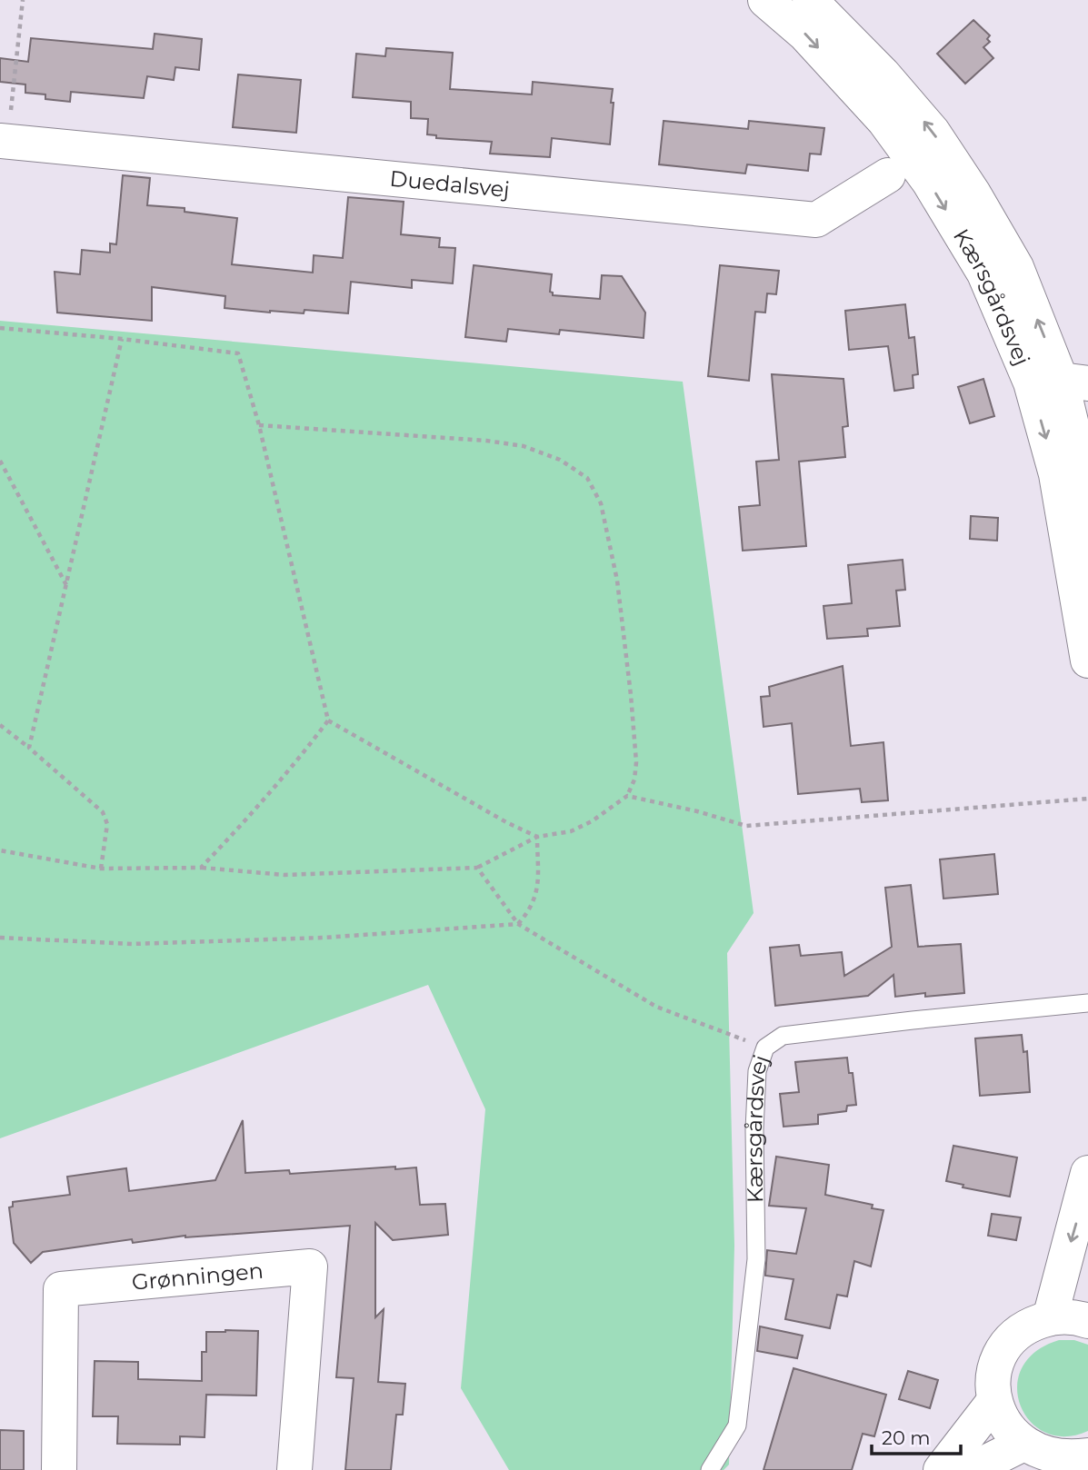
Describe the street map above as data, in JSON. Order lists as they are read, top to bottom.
{
  "streets": {
    "street": ["Duedalsvej", "Kærsgårdsvej", "Grønningen"]
  },
  "scale_bar": "20 m"
}
